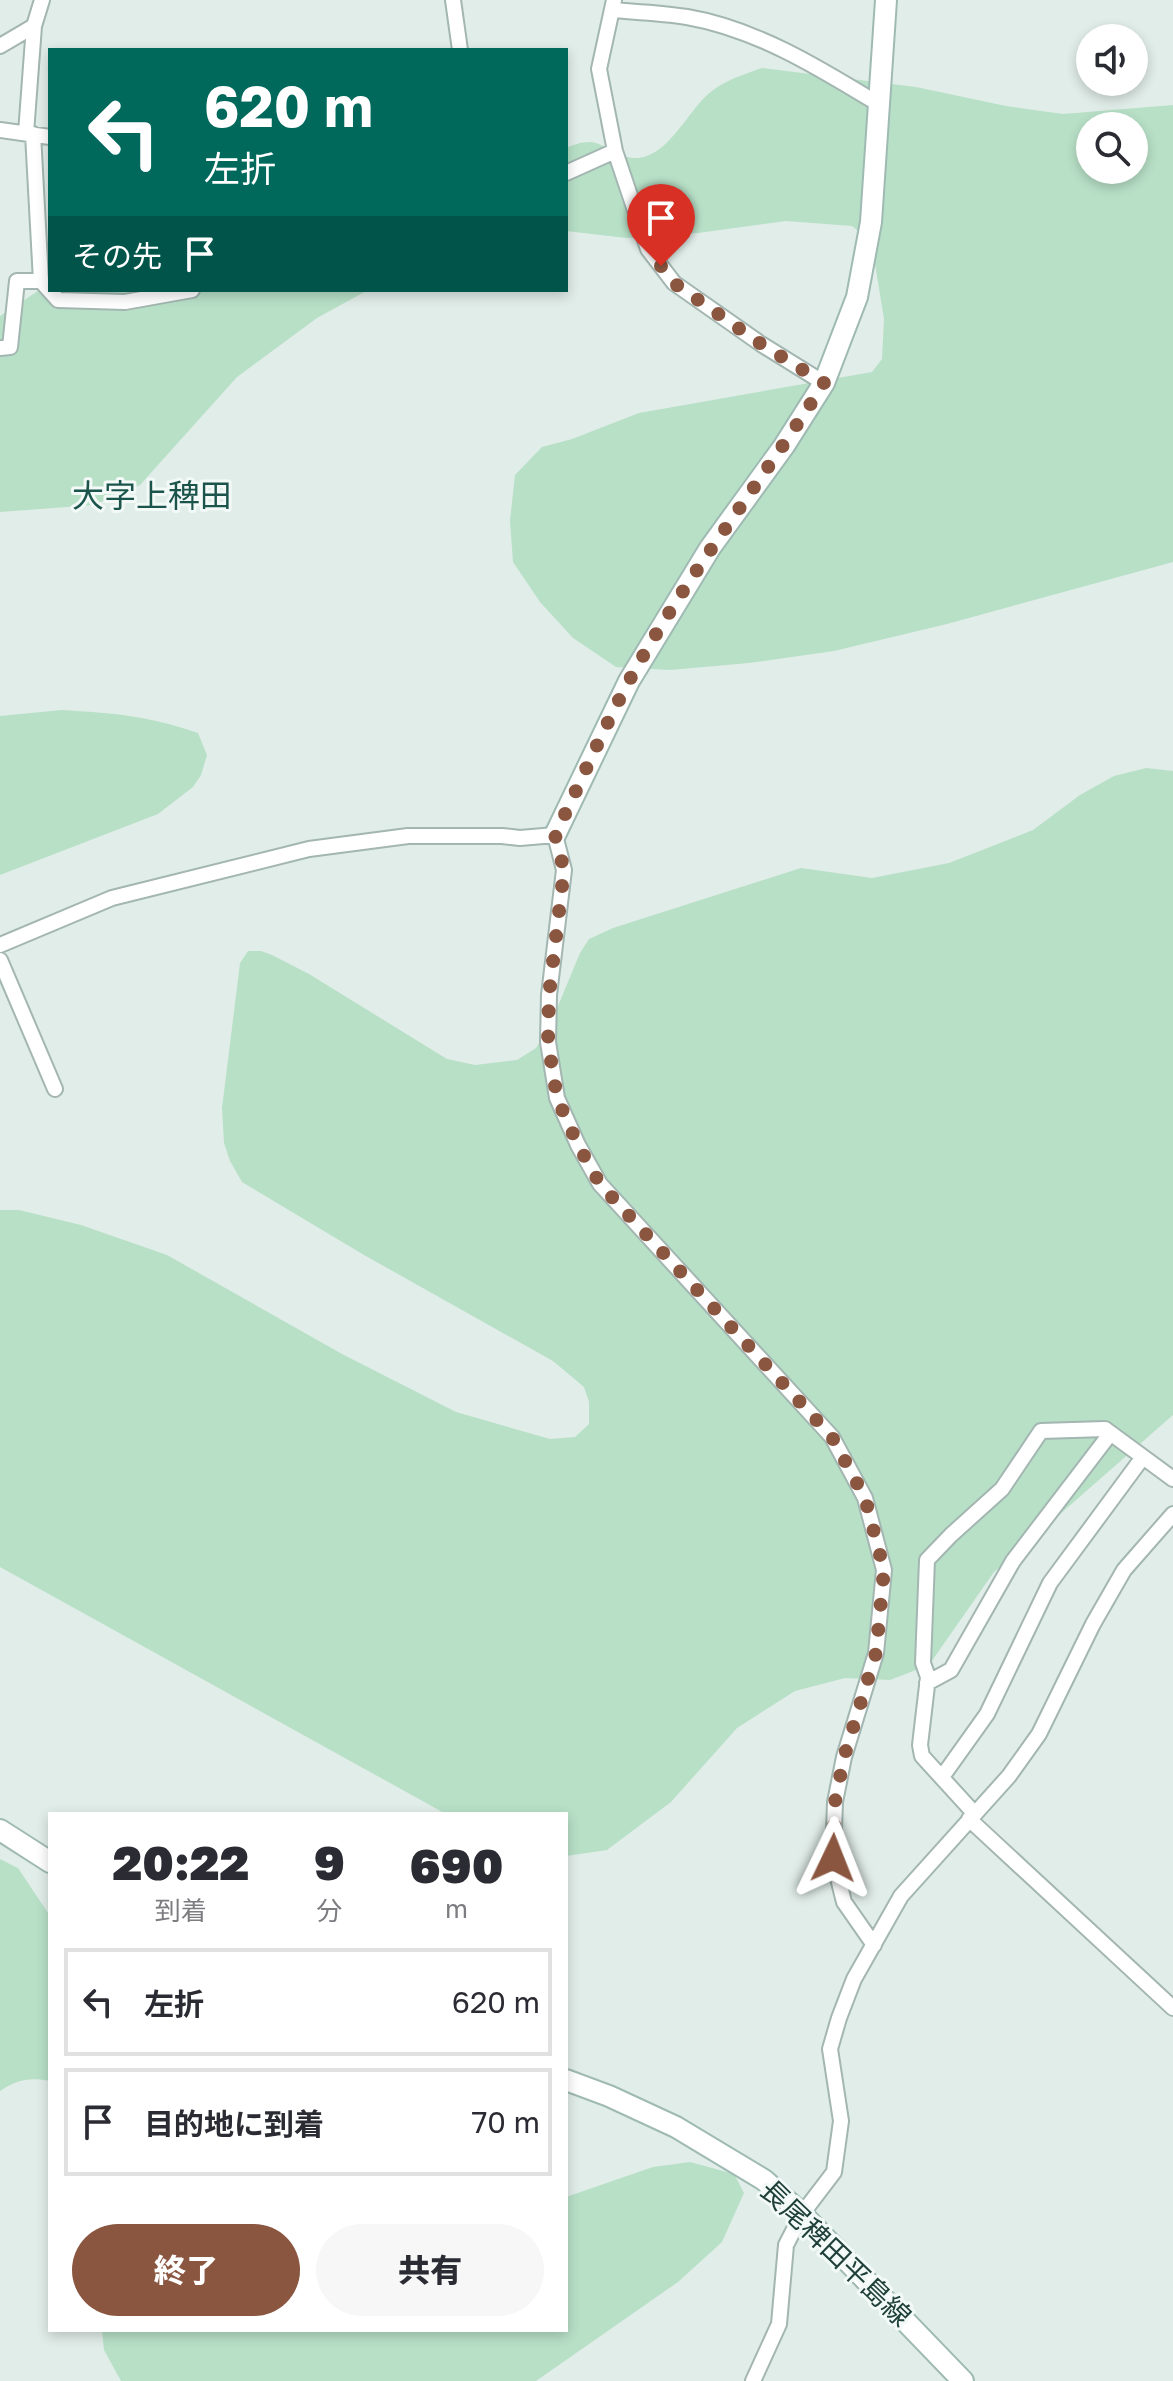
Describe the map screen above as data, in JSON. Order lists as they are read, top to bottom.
{
  "streets": {
    "street": ["長尾稗田平島線"]
  },
  "districts": ["大字上稗田"],
  "page": {
    "turn": ["620 m", "左折"],
    "then": "その先",
    "eta": [
      "20:22",
      "到着",
      "9",
      "分",
      "690",
      "m"
    ],
    "list": [
      {
        "name": "左折",
        "value": "620 m"
      },
      {
        "name": "目的地に到着",
        "value": "70 m"
      }
    ],
    "buttons": ["終了", "共有"]
  }
}
